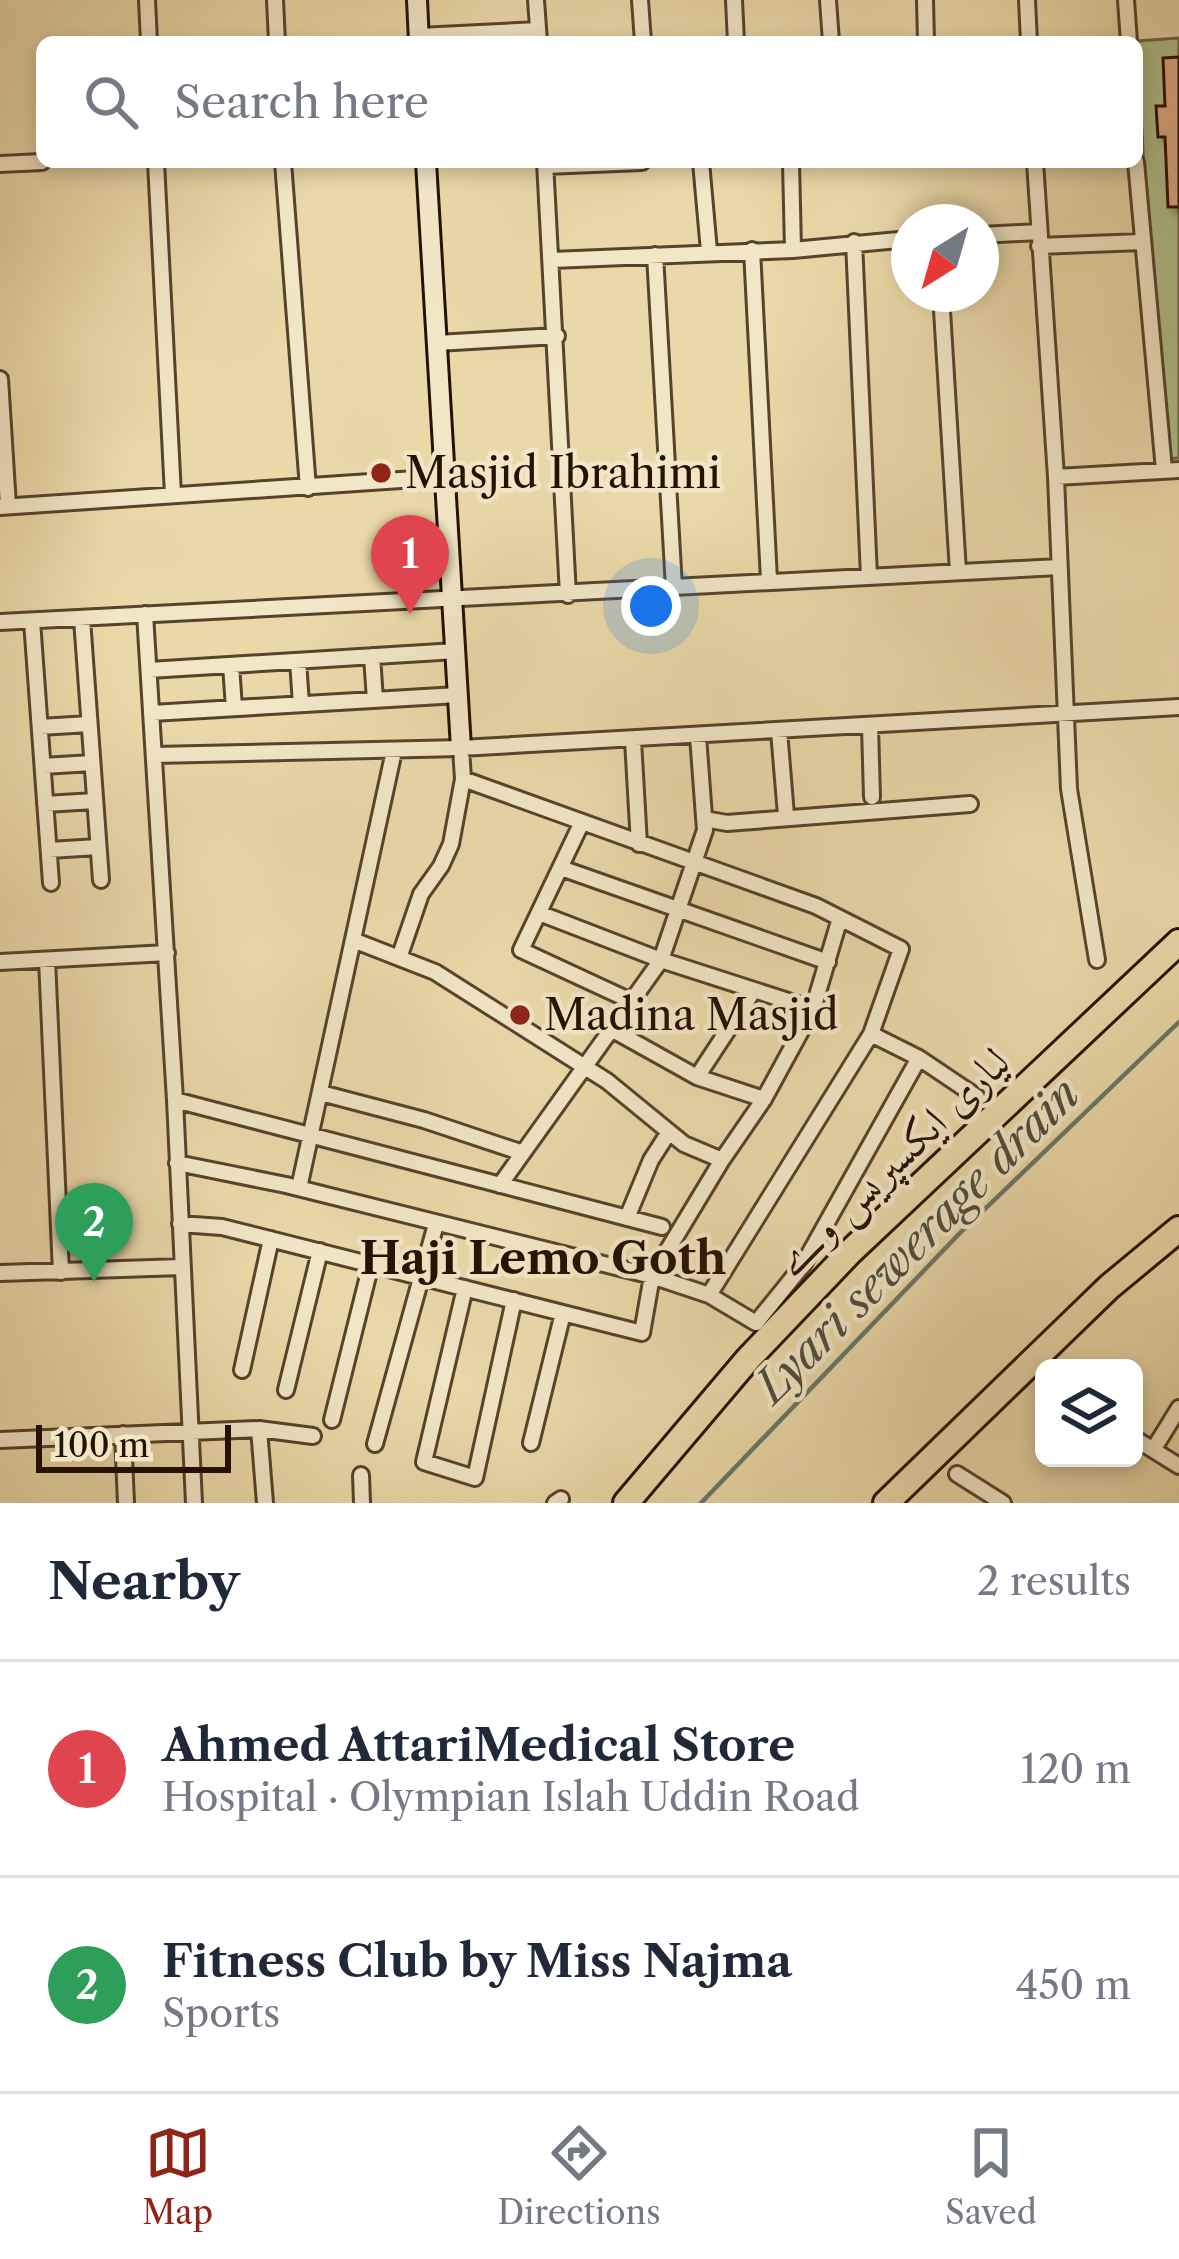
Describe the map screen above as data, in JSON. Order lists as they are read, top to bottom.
{
  "streets": {
    "highway": ["لیاری ایکسپریس وے"]
  },
  "districts": ["Haji Lemo Goth"],
  "water": ["Lyari sewerage drain"],
  "places": ["Masjid Ibrahimi", "Madina Masjid"],
  "scale_bar": "100 m",
  "north": "bottom left",
  "page": {
    "search": "Search here",
    "pins": ["1", "2"],
    "scale": "100 m",
    "heading": ["Nearby", "2 results"],
    "list": [
      {
        "mark": "1",
        "name": "Ahmed AttariMedical Store",
        "note": "Hospital · Olympian Islah Uddin Road",
        "value": "120 m"
      },
      {
        "mark": "2",
        "name": "Fitness Club by Miss Najma",
        "note": "Sports",
        "value": "450 m"
      }
    ],
    "nav": ["Map", "Directions", "Saved"]
  }
}
